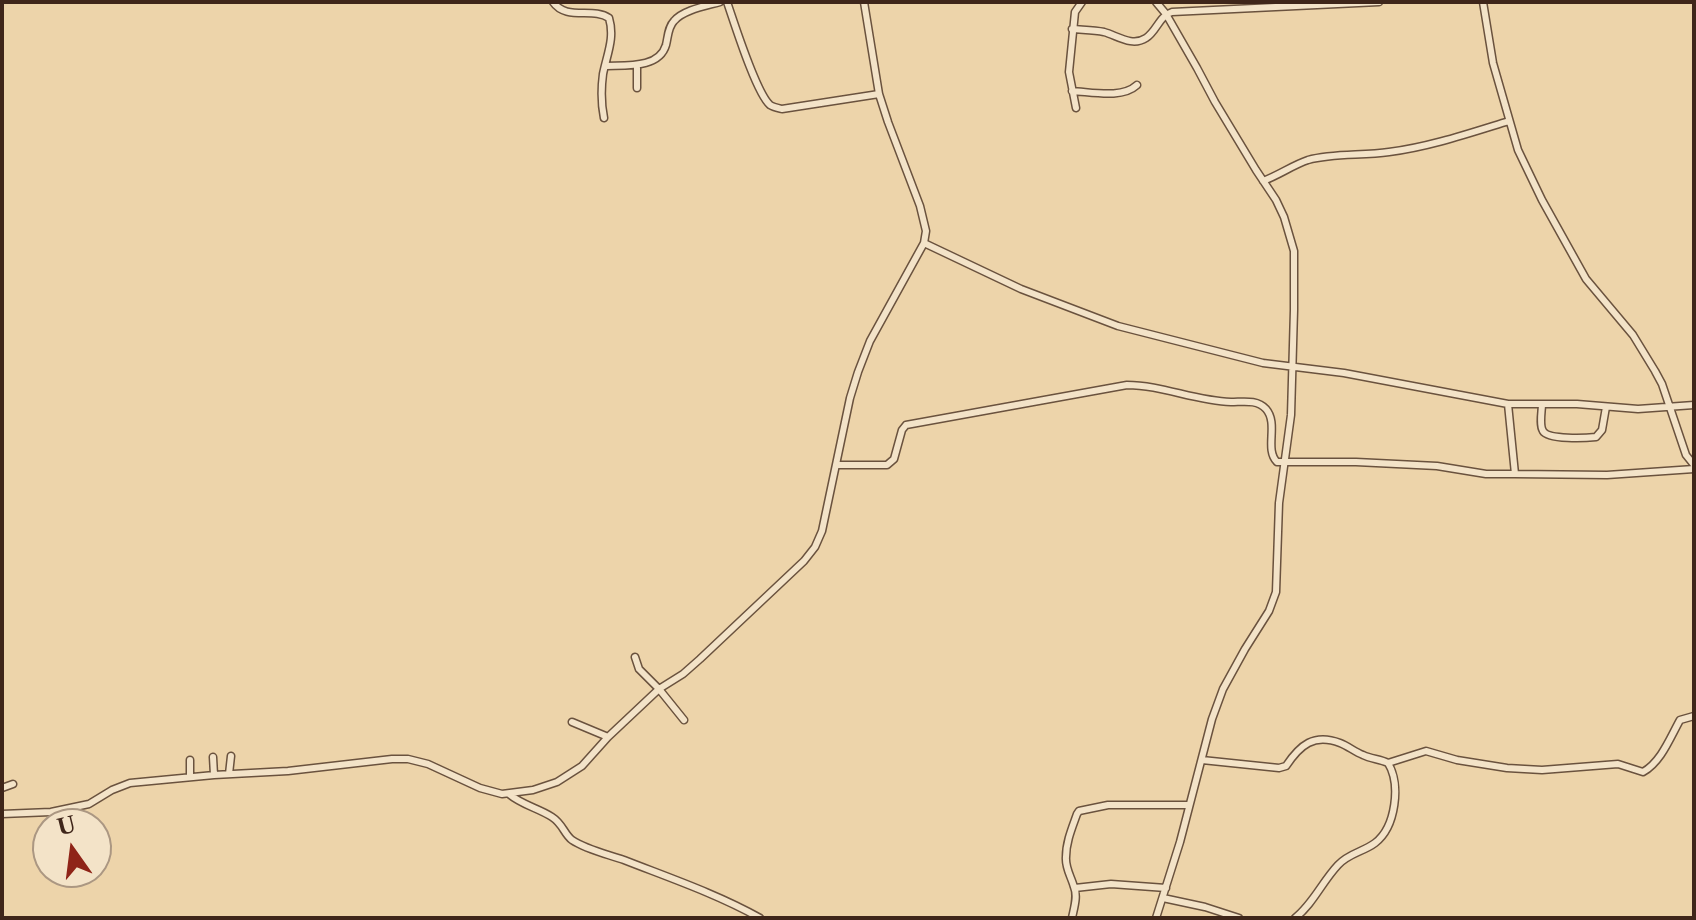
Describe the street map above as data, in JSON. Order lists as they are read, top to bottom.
{
  "north": "top"
}
